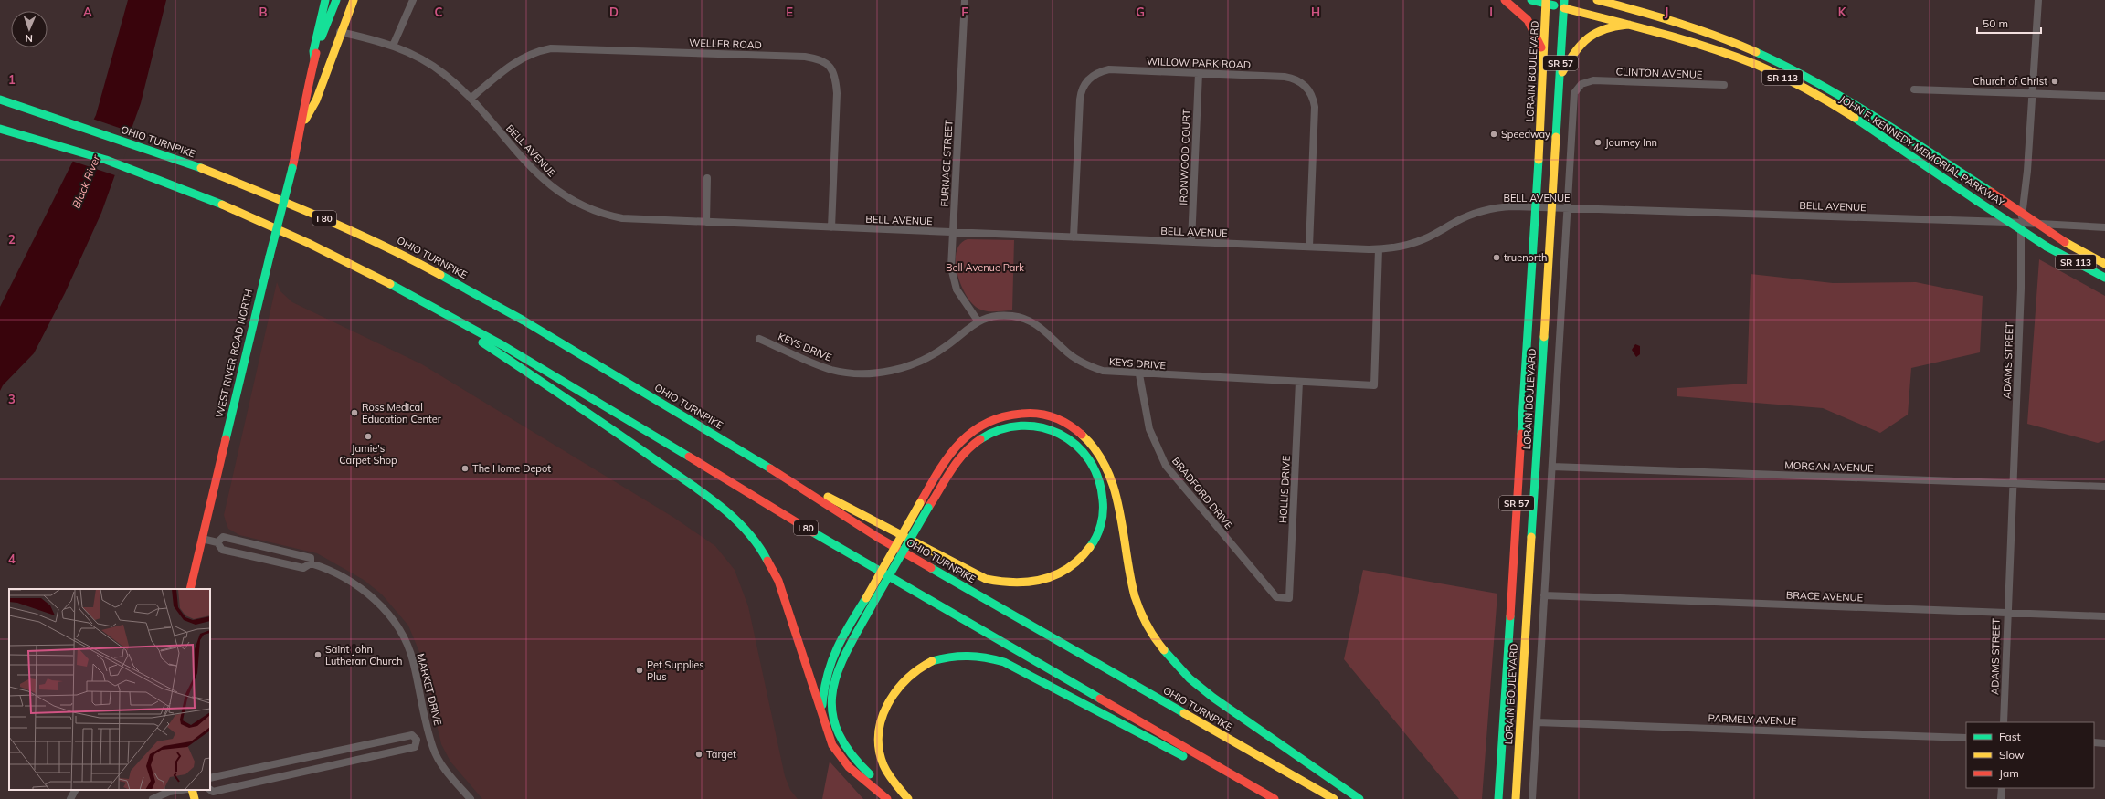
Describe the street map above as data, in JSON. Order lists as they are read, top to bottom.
{
  "streets": {
    "main road": [
      "SR 57",
      "LORAIN BOULEVARD",
      "SR 113",
      "OHIO TURNPIKE",
      "JOHN F. KENNEDY MEMORIAL PARKWAY",
      "I 80",
      "WEST RIVER ROAD NORTH"
    ],
    "street": [
      "WELLER ROAD",
      "WILLOW PARK ROAD",
      "CLINTON AVENUE",
      "BELL AVENUE",
      "IRONWOOD COURT",
      "FURNACE STREET",
      "KEYS DRIVE",
      "ADAMS STREET",
      "MORGAN AVENUE",
      "HOLLIS DRIVE",
      "BRADFORD DRIVE",
      "BRACE AVENUE",
      "MARKET DRIVE",
      "PARMELY AVENUE"
    ]
  },
  "crossings": [
    ["WELLER ROAD", "BELL AVENUE"],
    ["WILLOW PARK ROAD", "BELL AVENUE"],
    ["WILLOW PARK ROAD", "IRONWOOD COURT"],
    ["SR 57", "LORAIN BOULEVARD"],
    ["LORAIN BOULEVARD", "BELL AVENUE"],
    ["LORAIN BOULEVARD", "JOHN F. KENNEDY MEMORIAL PARKWAY"],
    ["CLINTON AVENUE", "BELL AVENUE"],
    ["BELL AVENUE", "IRONWOOD COURT"],
    ["BELL AVENUE", "FURNACE STREET"],
    ["BELL AVENUE", "KEYS DRIVE"],
    ["BELL AVENUE", "WEST RIVER ROAD NORTH"],
    ["BELL AVENUE", "ADAMS STREET"],
    ["FURNACE STREET", "KEYS DRIVE"],
    ["KEYS DRIVE", "HOLLIS DRIVE"],
    ["KEYS DRIVE", "BRADFORD DRIVE"],
    ["WEST RIVER ROAD NORTH", "MARKET DRIVE"],
    ["ADAMS STREET", "MORGAN AVENUE"],
    ["ADAMS STREET", "BRACE AVENUE"],
    ["HOLLIS DRIVE", "BRADFORD DRIVE"]
  ],
  "water": ["Black River"],
  "parks": ["Bell Avenue Park"],
  "places": [
    "Church of Christ",
    "Speedway",
    "Journey Inn",
    "truenorth",
    "Ross Medical Education Center",
    "Jamie's Carpet Shop",
    "The Home Depot",
    "Saint John Lutheran Church",
    "Pet Supplies Plus",
    "Target"
  ],
  "legend": ["Fast", "Slow", "Jam"],
  "scale_bar": "50 m",
  "north": "bottom",
  "grid": {
    "columns": [
      "A",
      "B",
      "C",
      "D",
      "E",
      "F",
      "G",
      "H",
      "I",
      "J",
      "K"
    ],
    "rows": [
      "1",
      "2",
      "3",
      "4"
    ]
  }
}
